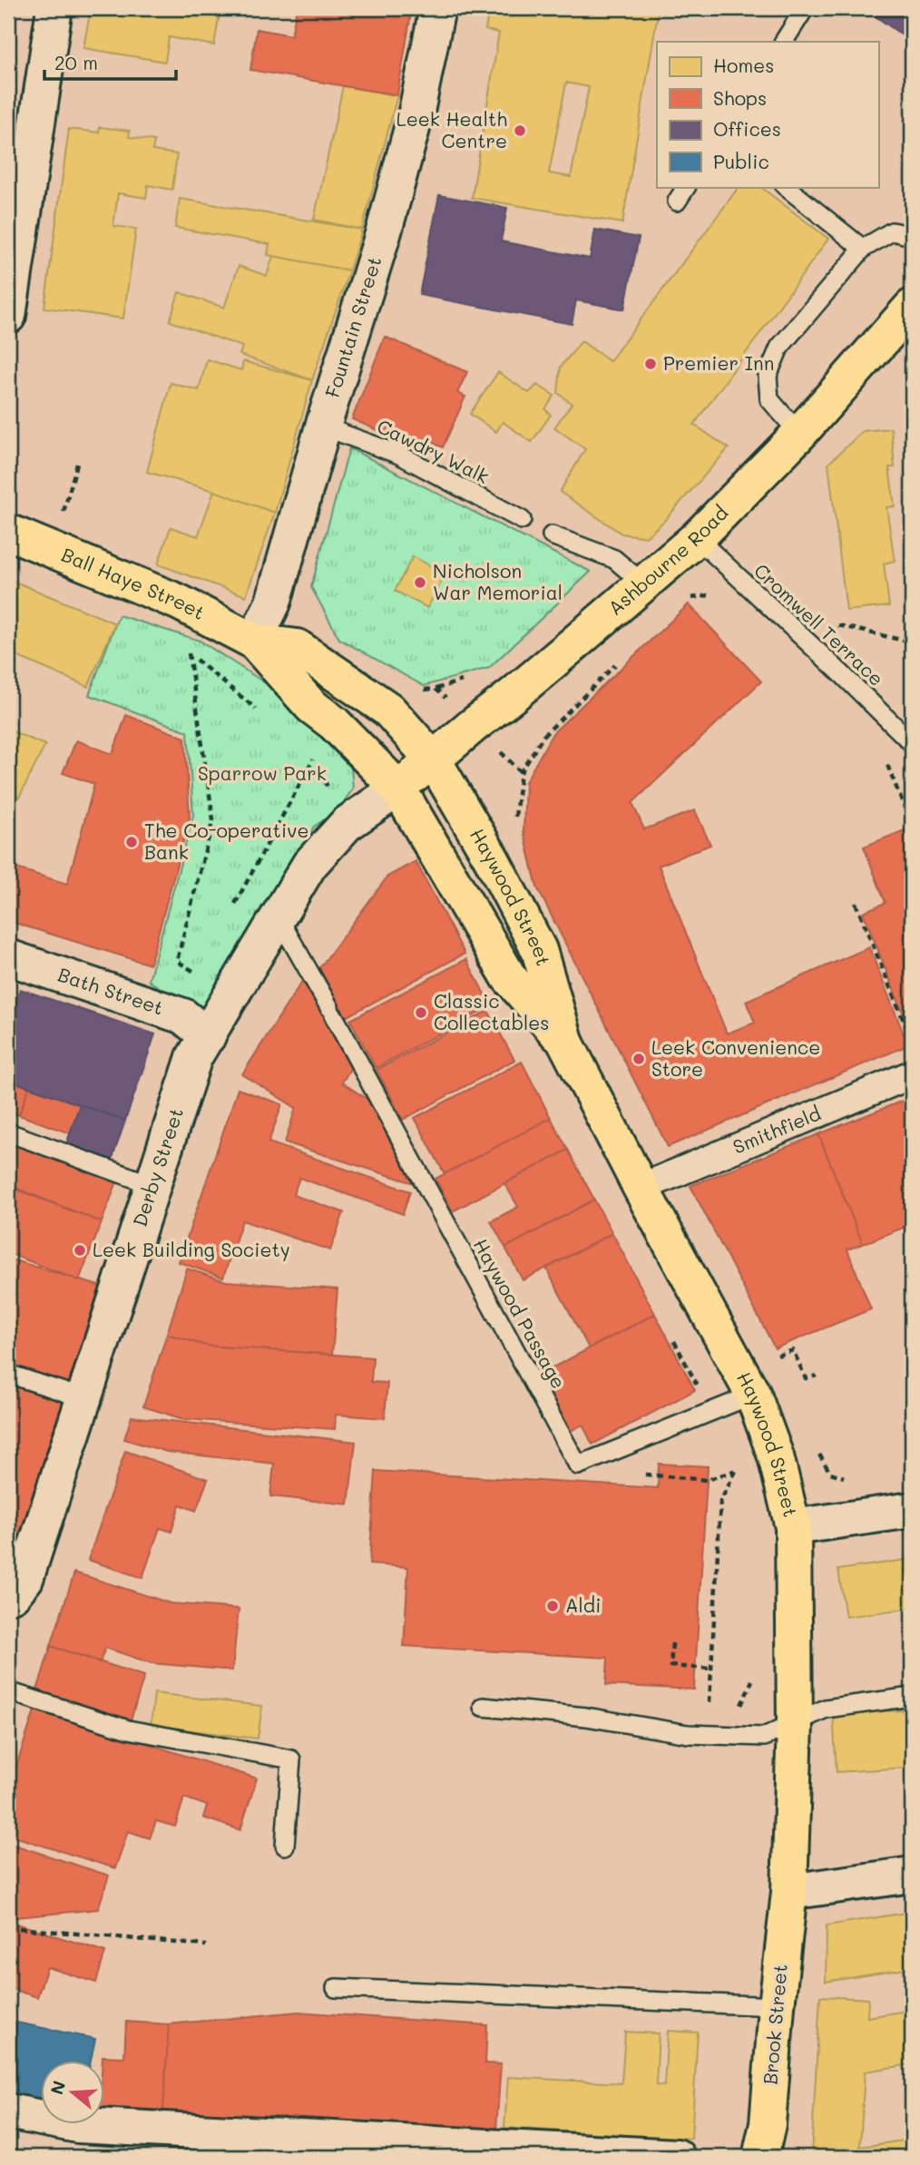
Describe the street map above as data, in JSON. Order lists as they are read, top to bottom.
{
  "streets": {
    "highway": [
      "Ashbourne Road",
      "Ball Haye Street",
      "Haywood Street",
      "Brook Street"
    ],
    "street": [
      "Fountain Street",
      "Bath Street",
      "Smithfield",
      "Derby Street"
    ],
    "lane": ["Cawdry Walk", "Cromwell Terrace", "Haywood Passage"]
  },
  "crossings": [
    ["Fountain Street", "Cawdry Walk"],
    ["Fountain Street", "Ball Haye Street"],
    ["Ashbourne Road", "Ball Haye Street"],
    ["Ashbourne Road", "Cromwell Terrace"],
    ["Ashbourne Road", "Haywood Street"],
    ["Ashbourne Road", "Derby Street"],
    ["Ball Haye Street", "Haywood Street"],
    ["Ball Haye Street", "Derby Street"],
    ["Haywood Street", "Smithfield"],
    ["Haywood Street", "Derby Street"],
    ["Haywood Street", "Haywood Passage"],
    ["Haywood Street", "Brook Street"],
    ["Bath Street", "Derby Street"],
    ["Derby Street", "Haywood Passage"]
  ],
  "parks": ["Sparrow Park"],
  "places": [
    "Leek Health Centre",
    "Premier Inn",
    "Nicholson War Memorial",
    "The Co-operative Bank",
    "Classic Collectables",
    "Leek Convenience Store",
    "Leek Building Society",
    "Aldi"
  ],
  "legend": [
    "Homes",
    "Shops",
    "Offices",
    "Public"
  ],
  "scale_bar": "20 m",
  "north": "left"
}
